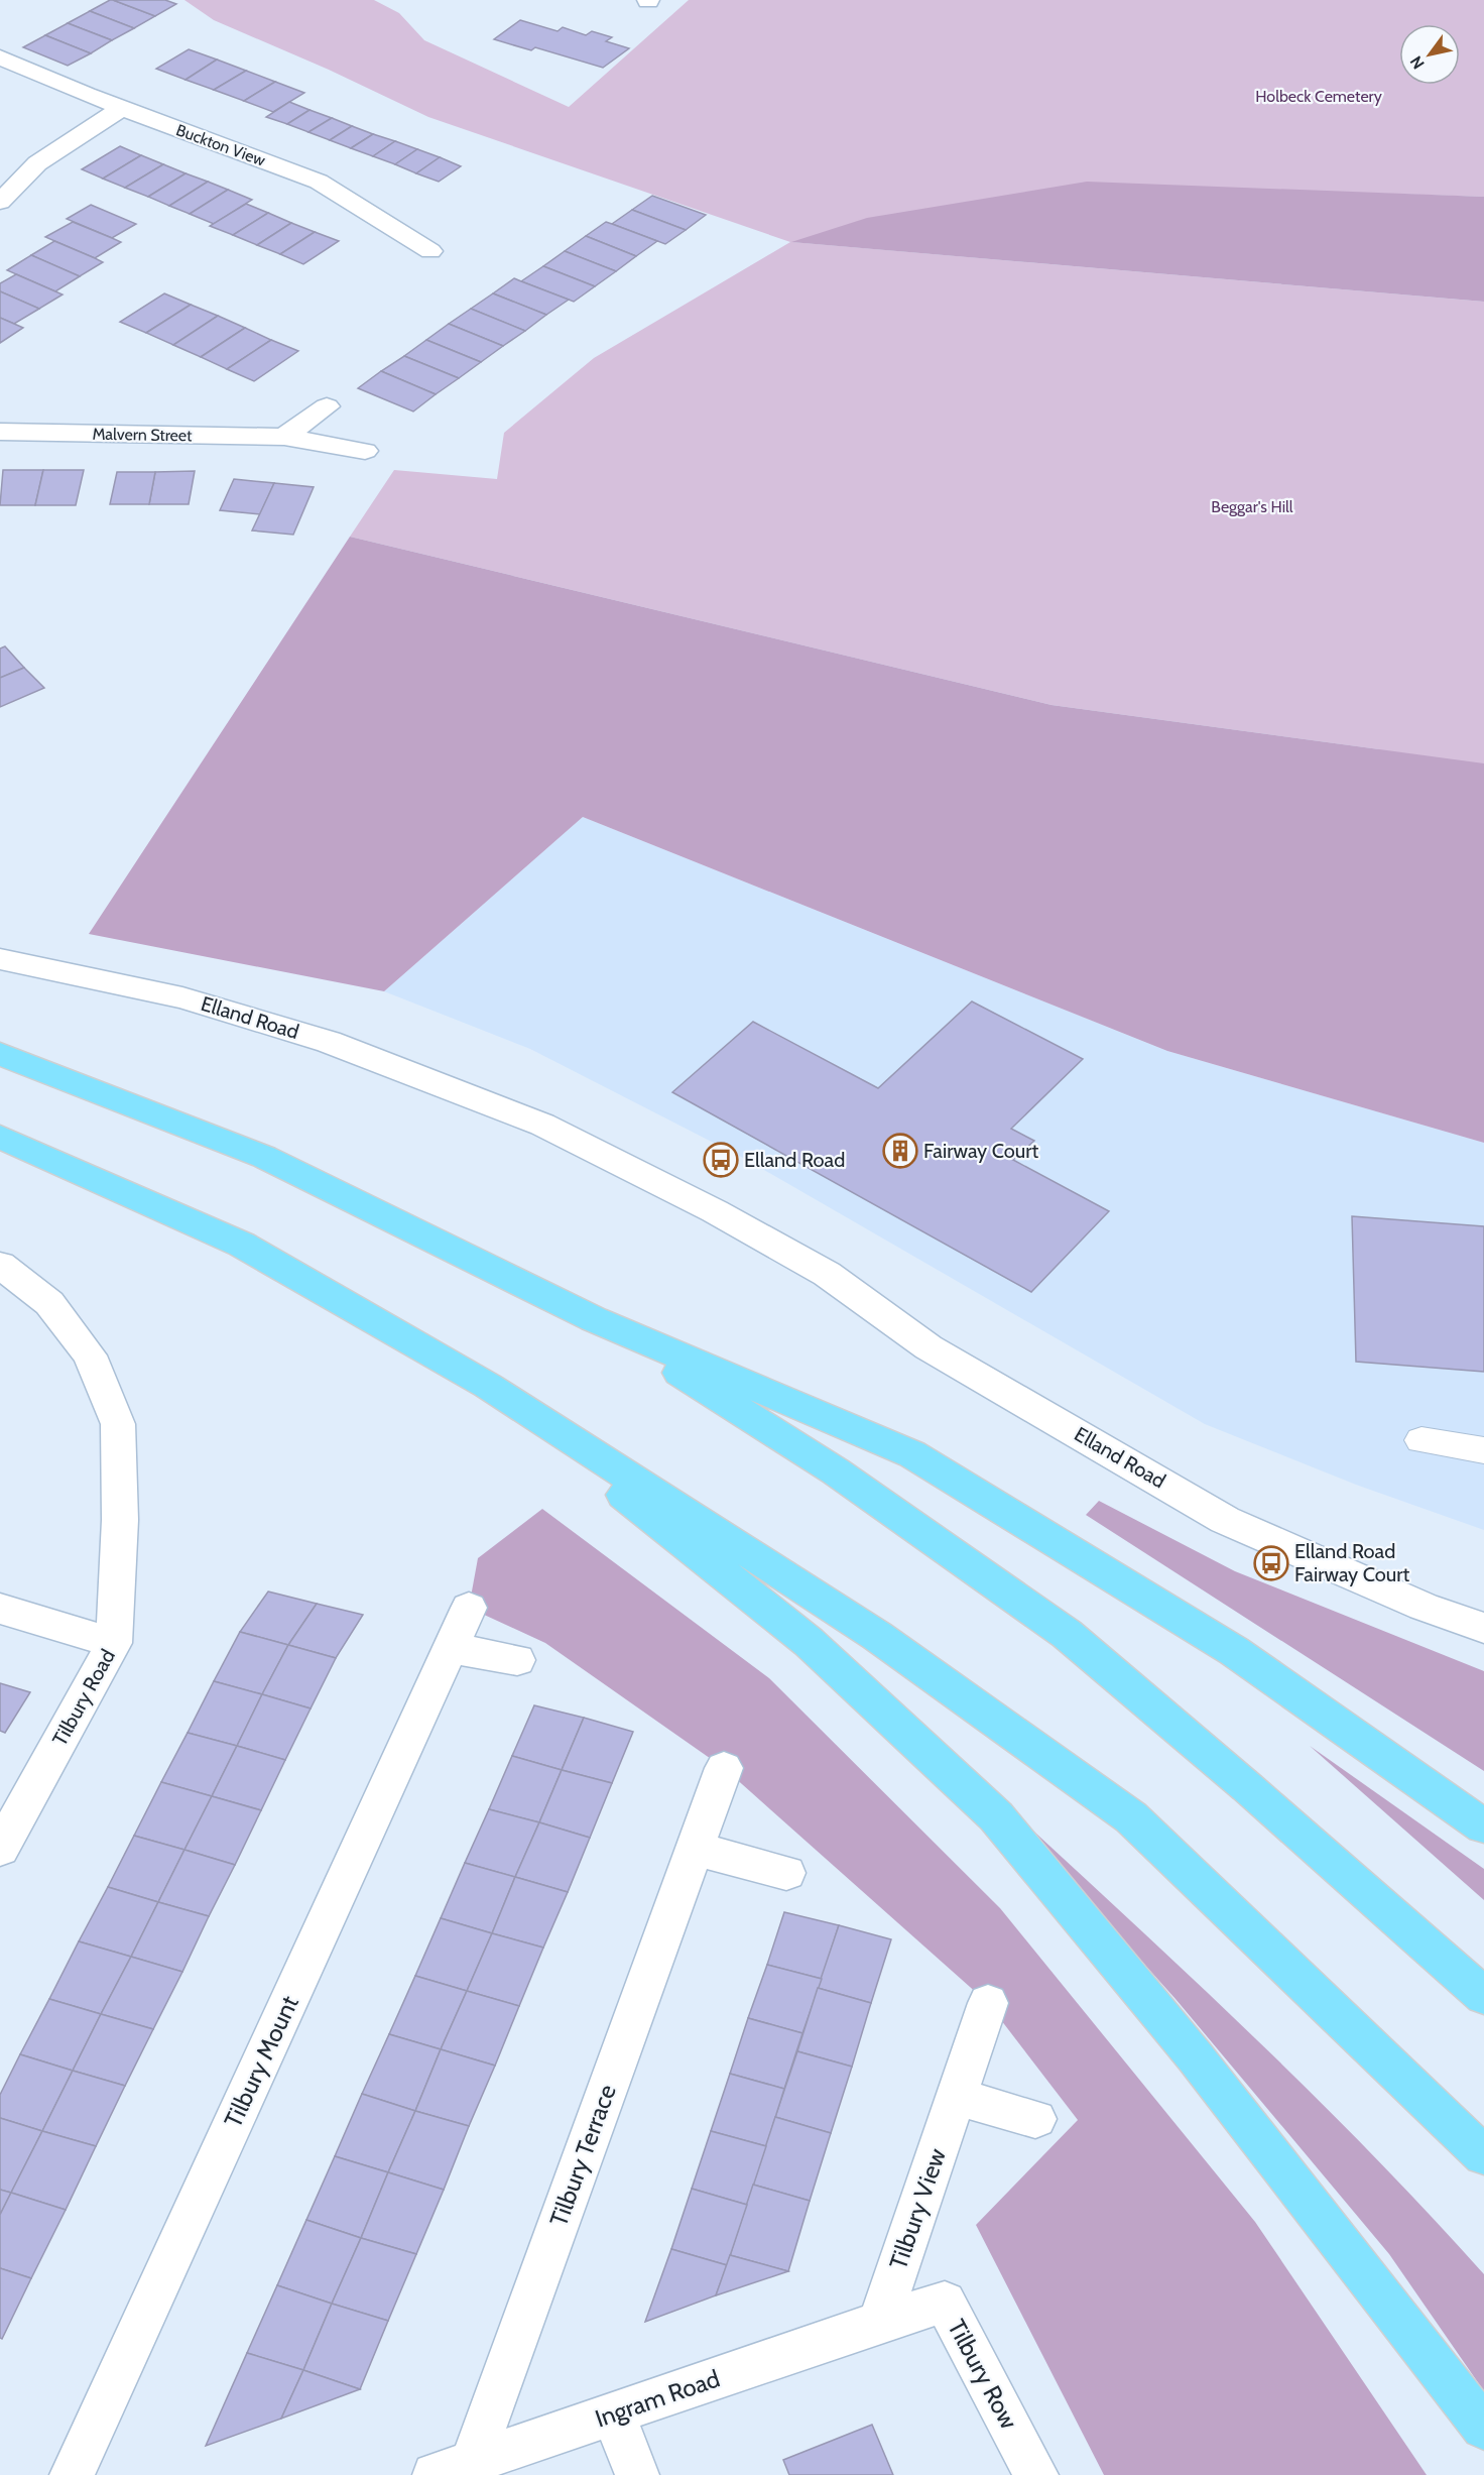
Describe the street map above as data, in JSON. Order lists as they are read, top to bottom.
{
  "streets": {
    "street": [
      "Buckton View",
      "Malvern Street",
      "Elland Road",
      "Tilbury Road",
      "Tilbury Mount",
      "Tilbury Terrace",
      "Tilbury View",
      "Tilbury Row",
      "Ingram Road"
    ]
  },
  "crossings": [
    ["Tilbury Terrace", "Ingram Road"],
    ["Tilbury View", "Tilbury Row"],
    ["Tilbury View", "Ingram Road"],
    ["Tilbury Row", "Ingram Road"]
  ],
  "parks": ["Holbeck Cemetery", "Beggar's Hill"],
  "places": {
    "building": ["Fairway Court"],
    "bus stop": ["Elland Road", "Elland Road Fairway Court"]
  },
  "north": "bottom left"
}
